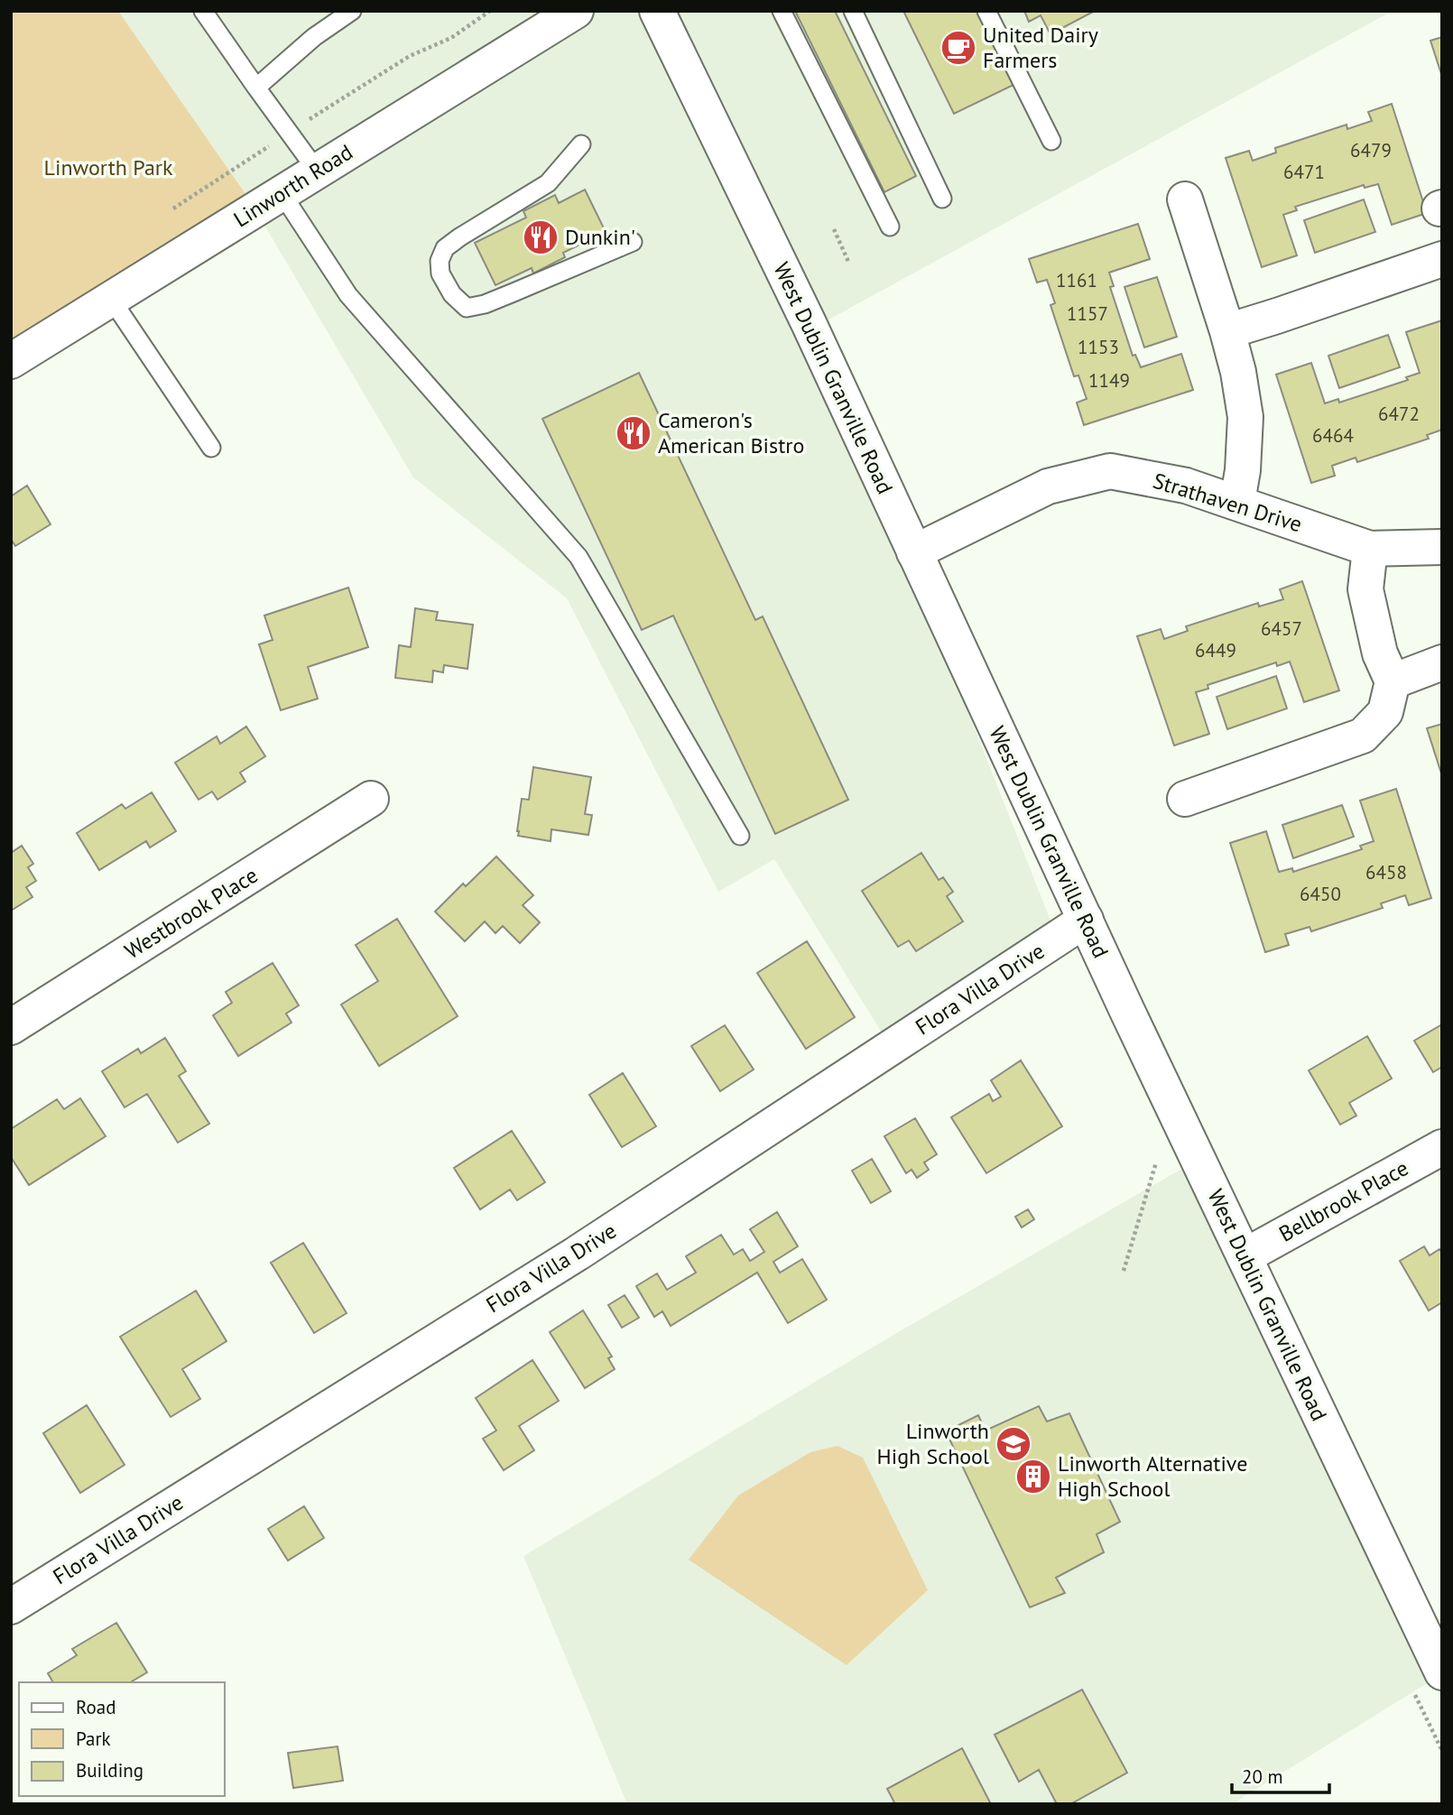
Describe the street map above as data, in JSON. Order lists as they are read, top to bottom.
{
  "streets": {
    "street": [
      "Linworth Road",
      "West Dublin Granville Road",
      "Strathaven Drive",
      "Westbrook Place",
      "Flora Villa Drive",
      "Bellbrook Place"
    ]
  },
  "crossings": [
    ["West Dublin Granville Road", "Strathaven Drive"],
    ["West Dublin Granville Road", "Flora Villa Drive"],
    ["West Dublin Granville Road", "Bellbrook Place"]
  ],
  "parks": ["Linworth Park"],
  "places": {
    "cafe": ["United Dairy Farmers"],
    "restaurant": ["Dunkin'", "Cameron's American Bistro"],
    "school or university": ["Linworth High School"],
    "building": ["Linworth Alternative High School"]
  },
  "house_numbers": [
    "6479",
    "6471",
    "1161",
    "1157",
    "1153",
    "1149",
    "6472",
    "6464",
    "6457",
    "6449",
    "6458",
    "6450"
  ],
  "legend": ["Road", "Park", "Building"],
  "scale_bar": "20 m"
}
